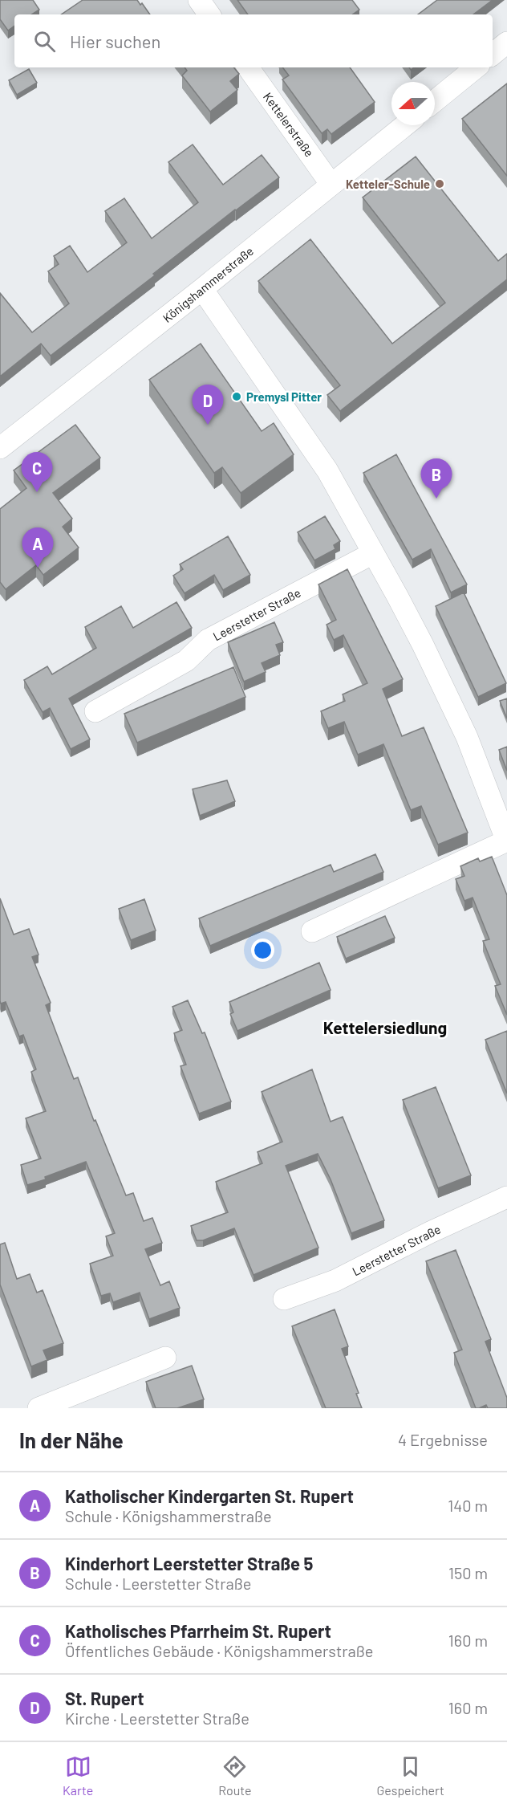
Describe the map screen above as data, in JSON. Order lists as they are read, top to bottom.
{
  "streets": {
    "street": ["Kettelerstraße", "Königshammerstraße", "Leerstetter Straße"]
  },
  "crossings": [
    ["Kettelerstraße", "Königshammerstraße"]
  ],
  "districts": ["Kettelersiedlung"],
  "places": ["Ketteler-Schule", "Premysl Pitter"],
  "north": "left",
  "page": {
    "search": "Hier suchen",
    "pins": [
      "D",
      "C",
      "B",
      "A"
    ],
    "heading": ["In der Nähe", "4 Ergebnisse"],
    "list": [
      {
        "mark": "A",
        "name": "Katholischer Kindergarten St. Rupert",
        "note": "Schule · Königshammerstraße",
        "value": "140 m"
      },
      {
        "mark": "B",
        "name": "Kinderhort Leerstetter Straße 5",
        "note": "Schule · Leerstetter Straße",
        "value": "150 m"
      },
      {
        "mark": "C",
        "name": "Katholisches Pfarrheim St. Rupert",
        "note": "Öffentliches Gebäude · Königshammerstraße",
        "value": "160 m"
      },
      {
        "mark": "D",
        "name": "St. Rupert",
        "note": "Kirche · Leerstetter Straße",
        "value": "160 m"
      }
    ],
    "nav": ["Karte", "Route", "Gespeichert"]
  }
}
